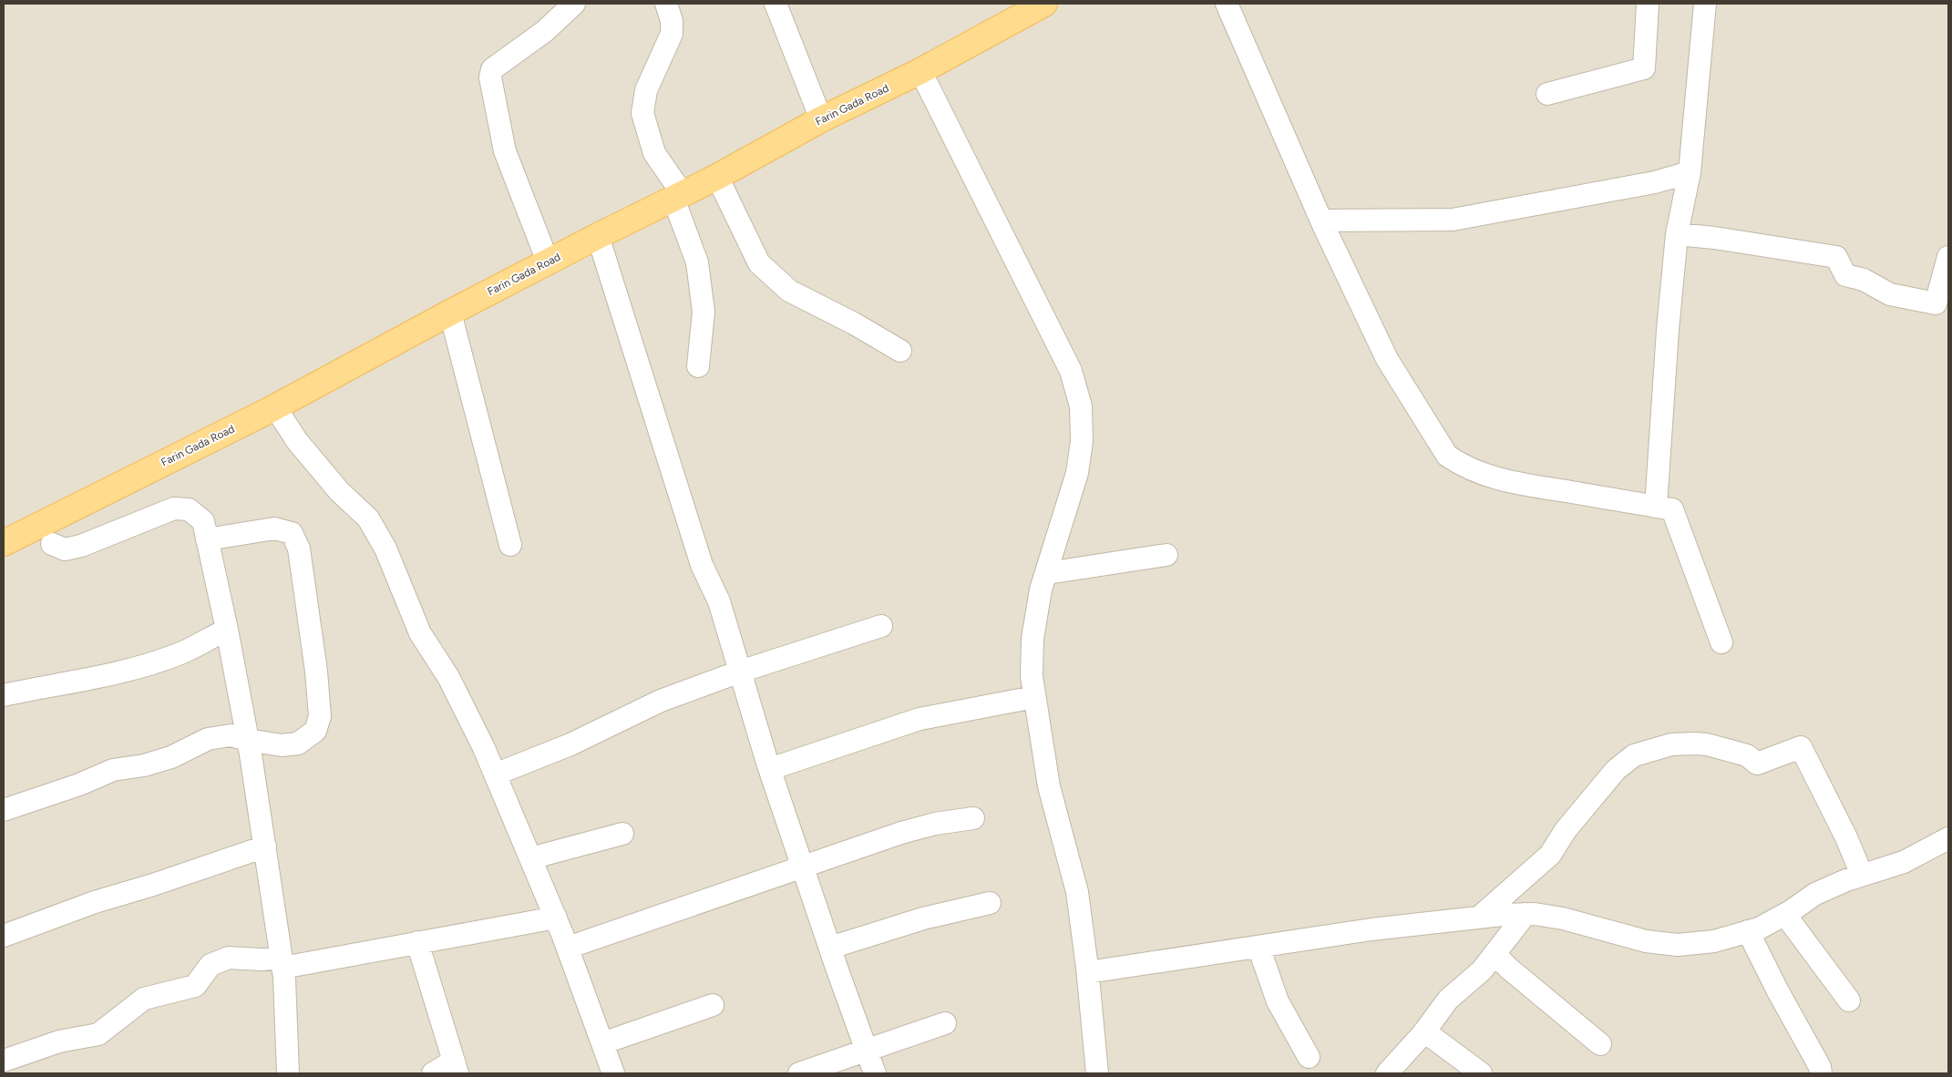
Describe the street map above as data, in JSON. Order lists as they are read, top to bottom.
{
  "streets": {
    "main road": ["Farin Gada Road"]
  }
}
